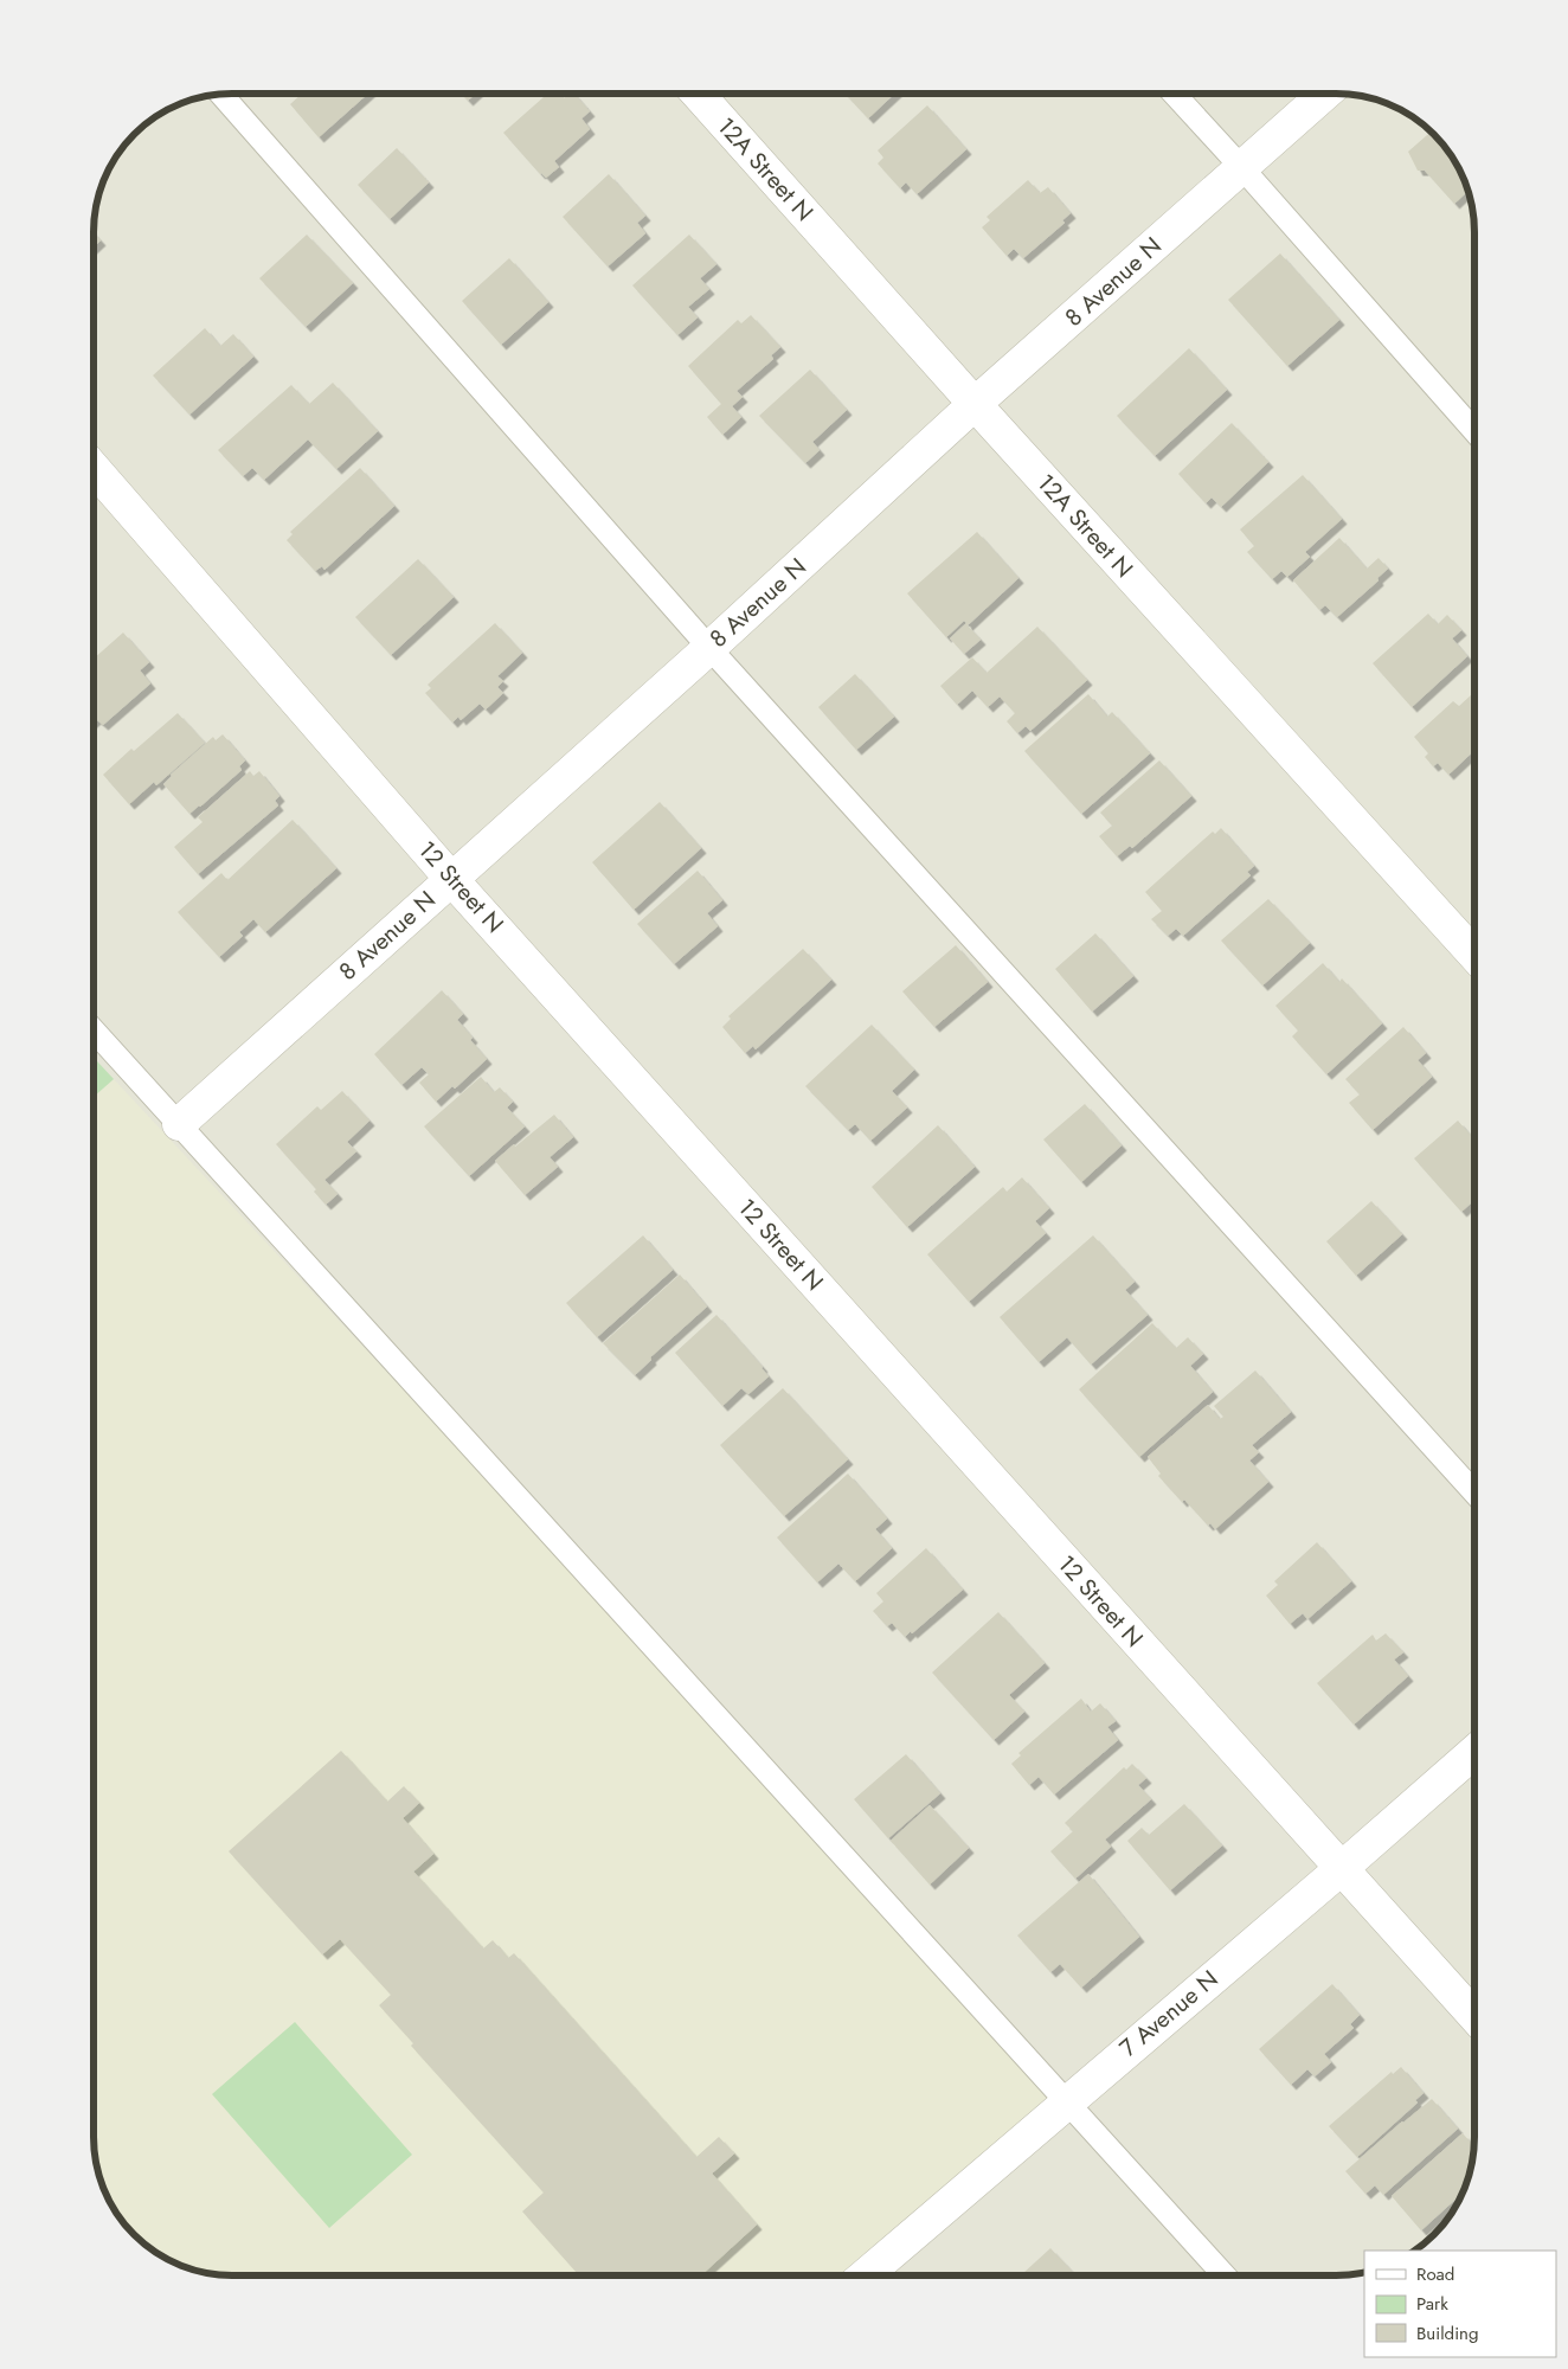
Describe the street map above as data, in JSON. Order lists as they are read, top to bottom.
{
  "streets": {
    "street": [
      "12A Street N",
      "8 Avenue N",
      "12 Street N",
      "7 Avenue N"
    ]
  },
  "crossings": [
    ["12A Street N", "8 Avenue N"],
    ["8 Avenue N", "12 Street N"],
    ["12 Street N", "7 Avenue N"]
  ],
  "legend": ["Road", "Park", "Building"]
}
